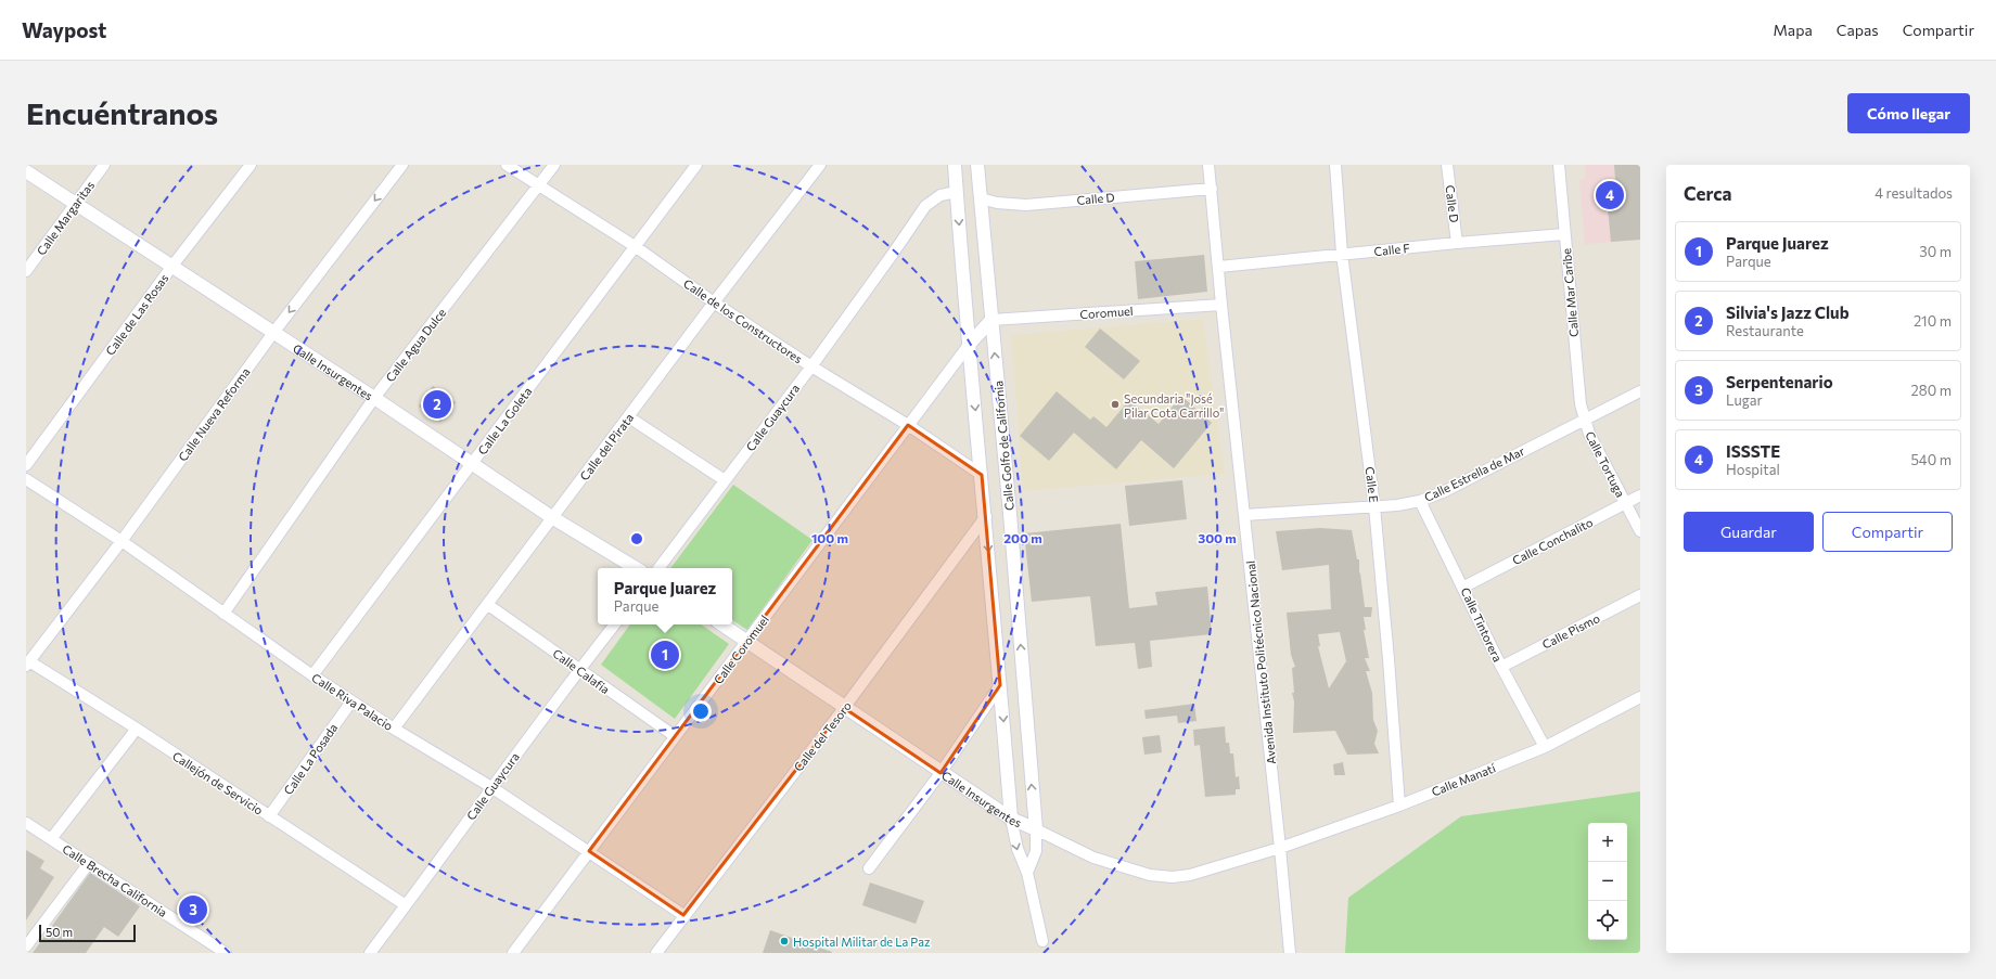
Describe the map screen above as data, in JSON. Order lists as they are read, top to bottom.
{
  "streets": {
    "street": [
      "Calle D",
      "Calle Margaritas",
      "Calle F",
      "Calle Mar Caribe",
      "Coromuel",
      "Calle de Las Rosas",
      "Calle de los Constructores",
      "Calle Agua Dulce",
      "Calle Insurgentes",
      "Calle Nueva Reforma",
      "Calle Guaycura",
      "Calle La Goleta",
      "Calle Golfo de California",
      "Calle del Pirata",
      "Calle Tortuga",
      "Calle Estrella de Mar",
      "Calle E",
      "Calle Conchalito",
      "Calle Tintorera",
      "Calle Pismo",
      "Calle Coromuel",
      "Avenida Instituto Politécnico Nacional",
      "Calle Calafia",
      "Calle Riva Palacio",
      "Calle del Tesoro",
      "Calle La Posada",
      "Calle Manatí",
      "Callejón de Servicio",
      "Calle Brecha California"
    ]
  },
  "crossings": [
    ["Calle D", "Calle F"],
    ["Calle D", "Calle Golfo de California"],
    ["Calle D", "Avenida Instituto Politécnico Nacional"],
    ["Calle Margaritas", "Calle Insurgentes"],
    ["Calle F", "Calle Mar Caribe"],
    ["Calle F", "Calle E"],
    ["Calle F", "Avenida Instituto Politécnico Nacional"],
    ["Calle Mar Caribe", "Calle Tortuga"],
    ["Calle Mar Caribe", "Calle Estrella de Mar"],
    ["Coromuel", "Calle Golfo de California"],
    ["Coromuel", "Avenida Instituto Politécnico Nacional"],
    ["Calle de Las Rosas", "Calle Insurgentes"],
    ["Calle de los Constructores", "Calle Agua Dulce"],
    ["Calle de los Constructores", "Calle Guaycura"],
    ["Calle de los Constructores", "Calle La Goleta"],
    ["Calle de los Constructores", "Calle Golfo de California"],
    ["Calle de los Constructores", "Calle del Pirata"],
    ["Calle de los Constructores", "Calle Coromuel"],
    ["Calle Agua Dulce", "Calle Insurgentes"],
    ["Calle Agua Dulce", "Calle Riva Palacio"],
    ["Calle Insurgentes", "Calle Nueva Reforma"],
    ["Calle Insurgentes", "Calle La Goleta"],
    ["Calle Insurgentes", "Calle Golfo de California"],
    ["Calle Insurgentes", "Calle del Pirata"],
    ["Calle Insurgentes", "Calle Coromuel"],
    ["Calle Insurgentes", "Avenida Instituto Politécnico Nacional"],
    ["Calle Insurgentes", "Calle del Tesoro"],
    ["Calle Insurgentes", "Calle Manatí"],
    ["Calle Nueva Reforma", "Calle Riva Palacio"],
    ["Calle Nueva Reforma", "Callejón de Servicio"],
    ["Calle Guaycura", "Calle Golfo de California"],
    ["Calle Guaycura", "Calle Calafia"],
    ["Calle Guaycura", "Calle Riva Palacio"],
    ["Calle Guaycura", "Callejón de Servicio"],
    ["Calle La Goleta", "Calle Riva Palacio"],
    ["Calle Golfo de California", "Calle Coromuel"],
    ["Calle Golfo de California", "Calle del Tesoro"],
    ["Calle del Pirata", "Calle Calafia"],
    ["Calle del Pirata", "Calle Riva Palacio"],
    ["Calle Tortuga", "Calle Estrella de Mar"],
    ["Calle Tortuga", "Calle Conchalito"],
    ["Calle Estrella de Mar", "Calle E"],
    ["Calle Estrella de Mar", "Calle Tintorera"],
    ["Calle Estrella de Mar", "Avenida Instituto Politécnico Nacional"],
    ["Calle E", "Calle Manatí"],
    ["Calle Conchalito", "Calle Tintorera"],
    ["Calle Tintorera", "Calle Pismo"],
    ["Calle Tintorera", "Calle Manatí"],
    ["Calle Coromuel", "Calle Calafia"],
    ["Calle Coromuel", "Calle Riva Palacio"],
    ["Avenida Instituto Politécnico Nacional", "Calle Manatí"],
    ["Calle Riva Palacio", "Calle del Tesoro"],
    ["Calle Riva Palacio", "Calle La Posada"],
    ["Calle La Posada", "Callejón de Servicio"]
  ],
  "places": ["Secundaria \"José Pilar Cota Carrillo\"", "Hospital Militar de La Paz"],
  "scale_bar": "50 m",
  "page": {
    "header": "Waypost",
    "nav": ["Mapa", "Capas", "Compartir"],
    "buttons": [
      "Cómo llegar",
      ["Guardar", "Compartir"]
    ],
    "title": "Encuéntranos",
    "heading": ["Cerca", "4 resultados"],
    "pins": [
      "4",
      "2",
      "1",
      "3"
    ],
    "list": [
      {
        "mark": "1",
        "name": "Parque Juarez",
        "note": "Parque",
        "value": "30 m"
      },
      {
        "mark": "2",
        "name": "Silvia's Jazz Club",
        "note": "Restaurante",
        "value": "210 m"
      },
      {
        "mark": "3",
        "name": "Serpentenario",
        "note": "Lugar",
        "value": "280 m"
      },
      {
        "mark": "4",
        "name": "ISSSTE",
        "note": "Hospital",
        "value": "540 m"
      }
    ],
    "popup": ["Parque Juarez", "Parque"],
    "map_buttons": ["+", "−"],
    "scale": "50 m"
  },
  "rings": ["100 m", "200 m", "300 m"]
}
